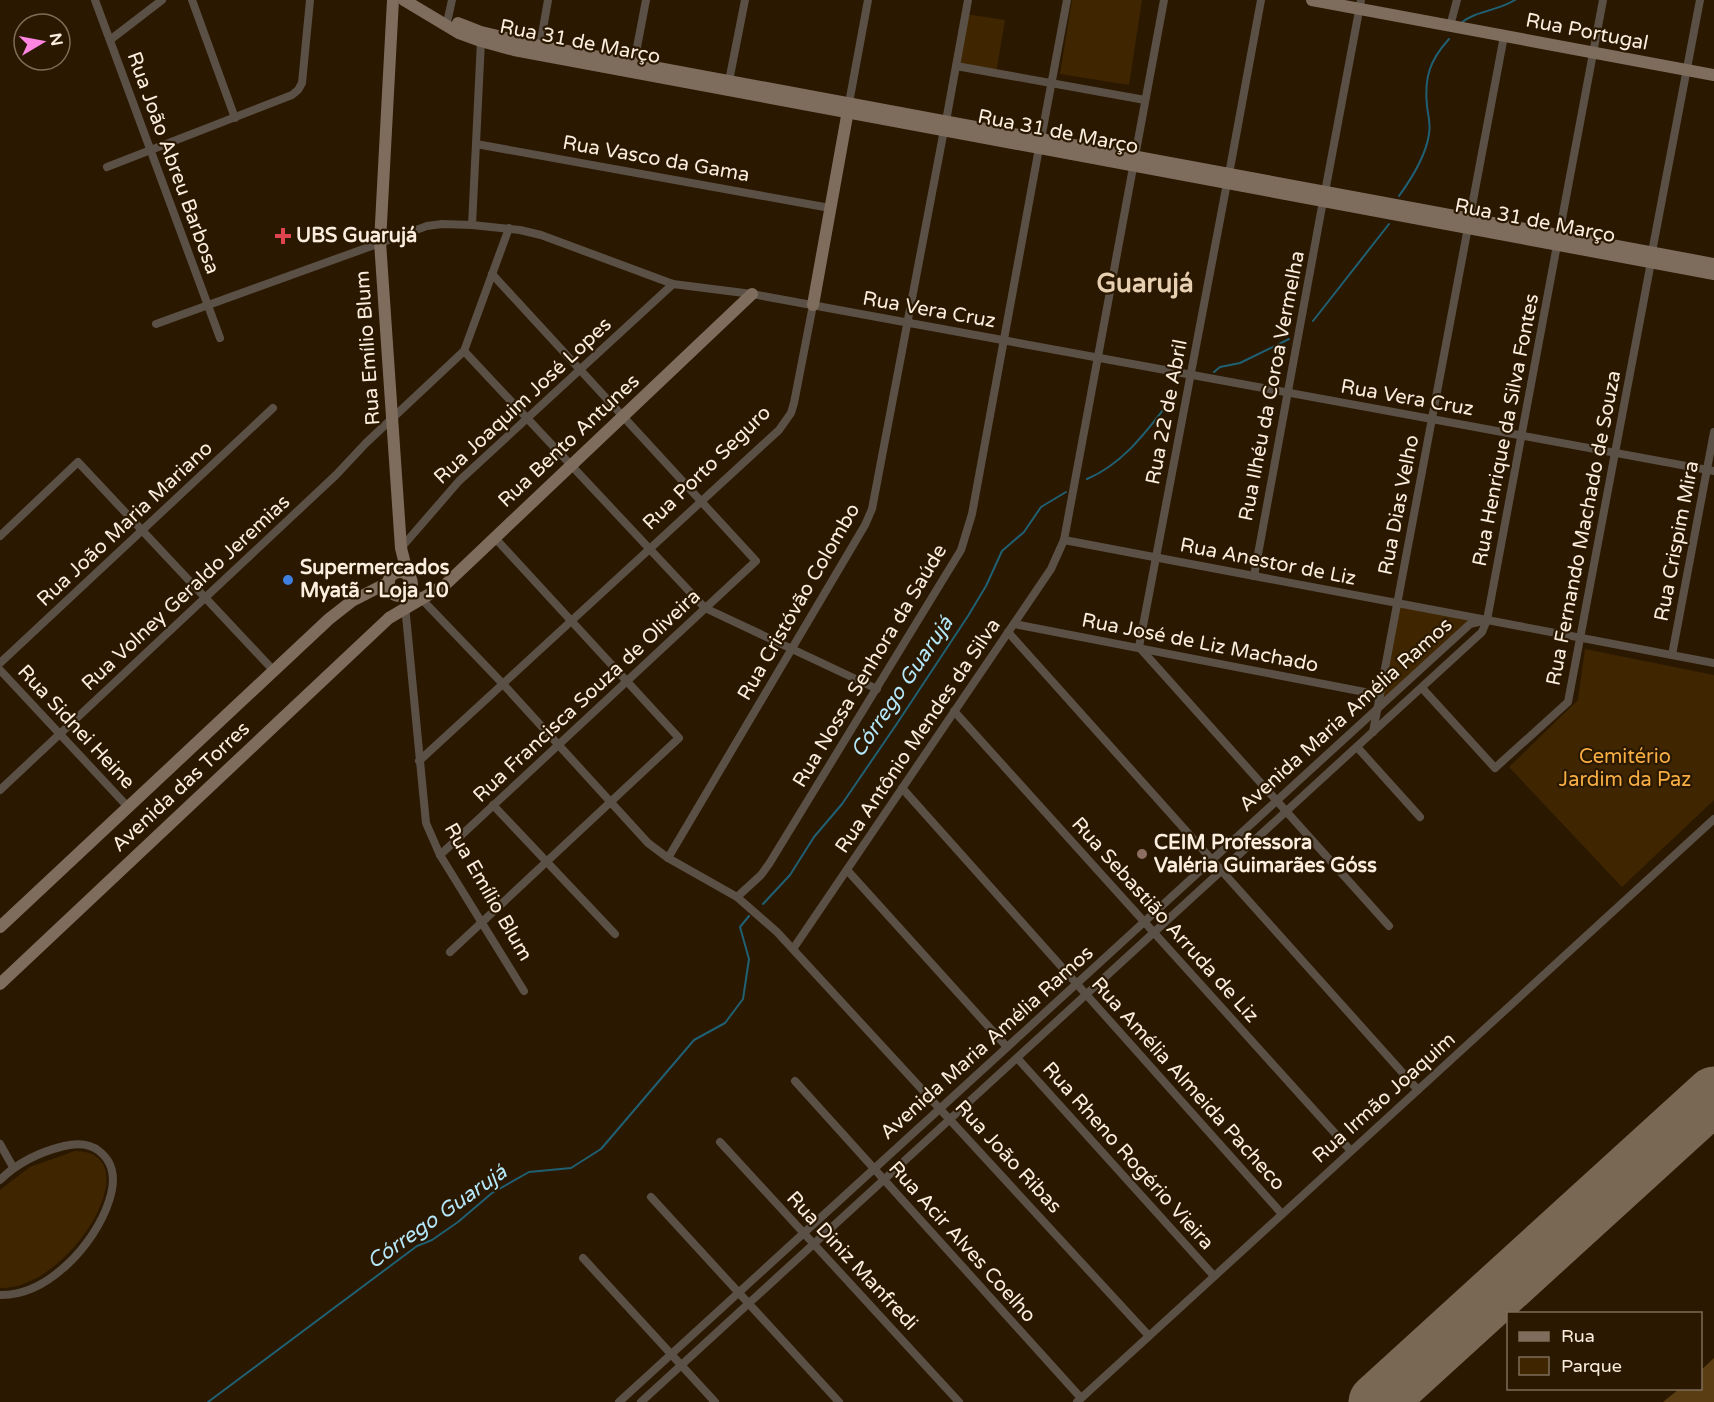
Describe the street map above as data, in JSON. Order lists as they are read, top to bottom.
{
  "streets": {
    "main road": [
      "Rua Portugal",
      "Rua 31 de Março",
      "Rua Emílio Blum",
      "Rua Bento Antunes",
      "Rua Porto Seguro",
      "Avenida das Torres"
    ],
    "street": [
      "Rua Vasco da Gama",
      "Rua João Abreu Barbosa",
      "Rua Vera Cruz",
      "Rua Ilhéu da Coroa Vermelha",
      "Rua Joaquim José Lopes",
      "Rua 22 de Abril",
      "Rua Henrique da Silva Fontes",
      "Rua Dias Velho",
      "Rua João Maria Mariano",
      "Rua Fernando Machado de Souza",
      "Rua Crispim Mira",
      "Rua Anestor de Liz",
      "Rua Volney Geraldo Jeremias",
      "Rua Cristóvão Colombo",
      "Rua José de Liz Machado",
      "Rua Nossa Senhora da Saúde",
      "Rua Francisca Souza de Oliveira",
      "Avenida Maria Amélia Ramos",
      "Rua Sidnei Heine",
      "Rua Antônio Mendes da Silva",
      "Rua Sebastião Arruda de Liz",
      "Rua Amélia Almeida Pacheco",
      "Rua Irmão Joaquim",
      "Rua Rheno Rogério Vieira",
      "Rua João Ribas",
      "Rua Acir Alves Coelho",
      "Rua Diniz Manfredi"
    ]
  },
  "crossings": [
    ["Rua Portugal", "Rua Ilhéu da Coroa Vermelha"],
    ["Rua Portugal", "Rua Henrique da Silva Fontes"],
    ["Rua Portugal", "Rua Dias Velho"],
    ["Rua Portugal", "Rua Fernando Machado de Souza"],
    ["Rua 31 de Março", "Rua Ilhéu da Coroa Vermelha"],
    ["Rua 31 de Março", "Rua 22 de Abril"],
    ["Rua 31 de Março", "Rua Henrique da Silva Fontes"],
    ["Rua 31 de Março", "Rua Porto Seguro"],
    ["Rua 31 de Março", "Rua Dias Velho"],
    ["Rua 31 de Março", "Rua Fernando Machado de Souza"],
    ["Rua 31 de Março", "Rua Cristóvão Colombo"],
    ["Rua 31 de Março", "Rua Nossa Senhora da Saúde"],
    ["Rua 31 de Março", "Rua Antônio Mendes da Silva"],
    ["Rua Vasco da Gama", "Rua Porto Seguro"],
    ["Rua João Abreu Barbosa", "Rua Vera Cruz"],
    ["Rua Vera Cruz", "Rua Emílio Blum"],
    ["Rua Vera Cruz", "Rua Ilhéu da Coroa Vermelha"],
    ["Rua Vera Cruz", "Rua Joaquim José Lopes"],
    ["Rua Vera Cruz", "Rua 22 de Abril"],
    ["Rua Vera Cruz", "Rua Henrique da Silva Fontes"],
    ["Rua Vera Cruz", "Rua Bento Antunes"],
    ["Rua Vera Cruz", "Rua Porto Seguro"],
    ["Rua Vera Cruz", "Rua Dias Velho"],
    ["Rua Vera Cruz", "Rua Fernando Machado de Souza"],
    ["Rua Vera Cruz", "Rua Crispim Mira"],
    ["Rua Vera Cruz", "Rua Cristóvão Colombo"],
    ["Rua Vera Cruz", "Rua Nossa Senhora da Saúde"],
    ["Rua Vera Cruz", "Rua Antônio Mendes da Silva"],
    ["Rua Emílio Blum", "Rua Joaquim José Lopes"],
    ["Rua Emílio Blum", "Rua Bento Antunes"],
    ["Rua Emílio Blum", "Rua Porto Seguro"],
    ["Rua Emílio Blum", "Rua Volney Geraldo Jeremias"],
    ["Rua Emílio Blum", "Rua Francisca Souza de Oliveira"],
    ["Rua Emílio Blum", "Avenida das Torres"],
    ["Rua Emílio Blum", "Rua João Ribas"],
    ["Rua Ilhéu da Coroa Vermelha", "Rua Anestor de Liz"],
    ["Rua 22 de Abril", "Rua Anestor de Liz"],
    ["Rua 22 de Abril", "Rua José de Liz Machado"],
    ["Rua Henrique da Silva Fontes", "Rua Anestor de Liz"],
    ["Rua Henrique da Silva Fontes", "Avenida Maria Amélia Ramos"],
    ["Rua Bento Antunes", "Avenida das Torres"],
    ["Rua Bento Antunes", "Rua João Ribas"],
    ["Rua Porto Seguro", "Rua Francisca Souza de Oliveira"],
    ["Rua Porto Seguro", "Rua João Ribas"],
    ["Rua Dias Velho", "Rua Anestor de Liz"],
    ["Rua Dias Velho", "Rua José de Liz Machado"],
    ["Rua Dias Velho", "Avenida Maria Amélia Ramos"],
    ["Rua Fernando Machado de Souza", "Rua Anestor de Liz"],
    ["Rua Fernando Machado de Souza", "Avenida Maria Amélia Ramos"],
    ["Rua Crispim Mira", "Rua Anestor de Liz"],
    ["Rua Anestor de Liz", "Avenida Maria Amélia Ramos"],
    ["Rua Anestor de Liz", "Rua Antônio Mendes da Silva"],
    ["Rua Volney Geraldo Jeremias", "Rua Sidnei Heine"],
    ["Rua Cristóvão Colombo", "Rua João Ribas"],
    ["Rua José de Liz Machado", "Rua Antônio Mendes da Silva"],
    ["Rua Nossa Senhora da Saúde", "Rua João Ribas"],
    ["Rua Francisca Souza de Oliveira", "Rua João Ribas"],
    ["Avenida Maria Amélia Ramos", "Rua Sebastião Arruda de Liz"],
    ["Avenida Maria Amélia Ramos", "Rua Amélia Almeida Pacheco"],
    ["Avenida Maria Amélia Ramos", "Rua Rheno Rogério Vieira"],
    ["Avenida Maria Amélia Ramos", "Rua João Ribas"],
    ["Avenida Maria Amélia Ramos", "Rua Acir Alves Coelho"],
    ["Avenida Maria Amélia Ramos", "Rua Diniz Manfredi"],
    ["Rua Sidnei Heine", "Avenida das Torres"],
    ["Rua Antônio Mendes da Silva", "Rua Sebastião Arruda de Liz"],
    ["Rua Antônio Mendes da Silva", "Rua Amélia Almeida Pacheco"],
    ["Rua Antônio Mendes da Silva", "Rua João Ribas"],
    ["Avenida das Torres", "Rua João Ribas"],
    ["Rua Sebastião Arruda de Liz", "Rua Irmão Joaquim"],
    ["Rua Amélia Almeida Pacheco", "Rua Irmão Joaquim"],
    ["Rua Irmão Joaquim", "Rua Rheno Rogério Vieira"],
    ["Rua Irmão Joaquim", "Rua João Ribas"],
    ["Rua Irmão Joaquim", "Rua Acir Alves Coelho"]
  ],
  "districts": ["Guarujá"],
  "water": ["Córrego Guarujá"],
  "parks": ["Cemitério Jardim da Paz"],
  "places": {
    "health": ["UBS Guarujá"],
    "other": ["Supermercados Myatã - Loja 10", "CEIM Professora Valéria Guimarães Góss"]
  },
  "legend": ["Rua", "Parque"],
  "north": "right"
}
